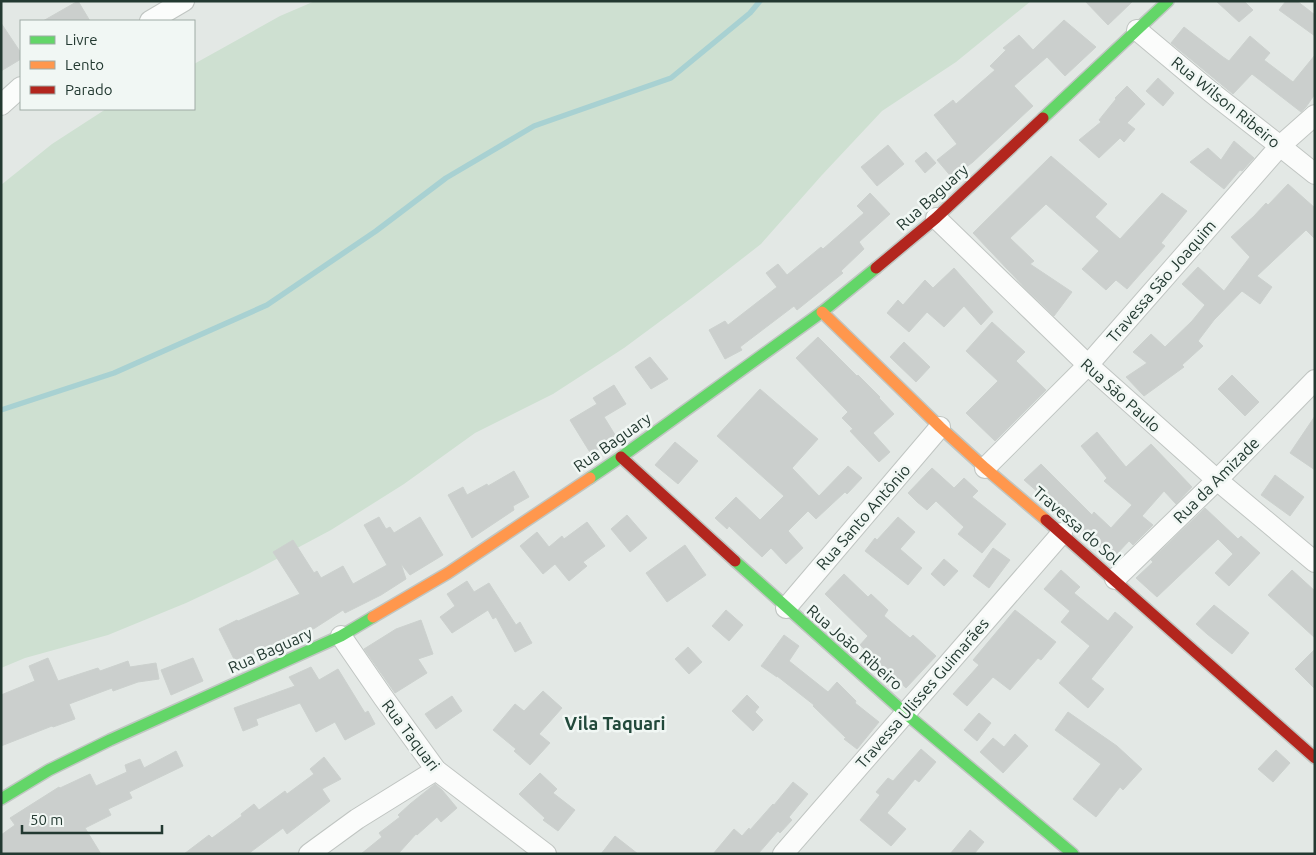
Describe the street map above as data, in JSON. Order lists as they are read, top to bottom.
{
  "streets": {
    "street": [
      "Rua Wilson Ribeiro",
      "Rua Baguary",
      "Travessa São Joaquim",
      "Rua São Paulo",
      "Rua da Amizade",
      "Rua Santo Antônio",
      "Travessa do Sol",
      "Rua João Ribeiro",
      "Travessa Ulisses Guimarães",
      "Rua Taquari"
    ]
  },
  "crossings": [
    ["Rua Wilson Ribeiro", "Rua Baguary"],
    ["Rua Wilson Ribeiro", "Travessa São Joaquim"],
    ["Rua Baguary", "Rua São Paulo"],
    ["Rua Baguary", "Travessa do Sol"],
    ["Rua Baguary", "Rua João Ribeiro"],
    ["Rua Baguary", "Rua Taquari"],
    ["Travessa São Joaquim", "Rua São Paulo"],
    ["Travessa São Joaquim", "Travessa do Sol"],
    ["Rua São Paulo", "Rua da Amizade"],
    ["Rua da Amizade", "Travessa do Sol"],
    ["Rua Santo Antônio", "Travessa do Sol"],
    ["Rua Santo Antônio", "Rua João Ribeiro"],
    ["Travessa do Sol", "Travessa Ulisses Guimarães"],
    ["Rua João Ribeiro", "Travessa Ulisses Guimarães"]
  ],
  "districts": ["Vila Taquari"],
  "legend": ["Livre", "Lento", "Parado"],
  "scale_bar": "50 m"
}
